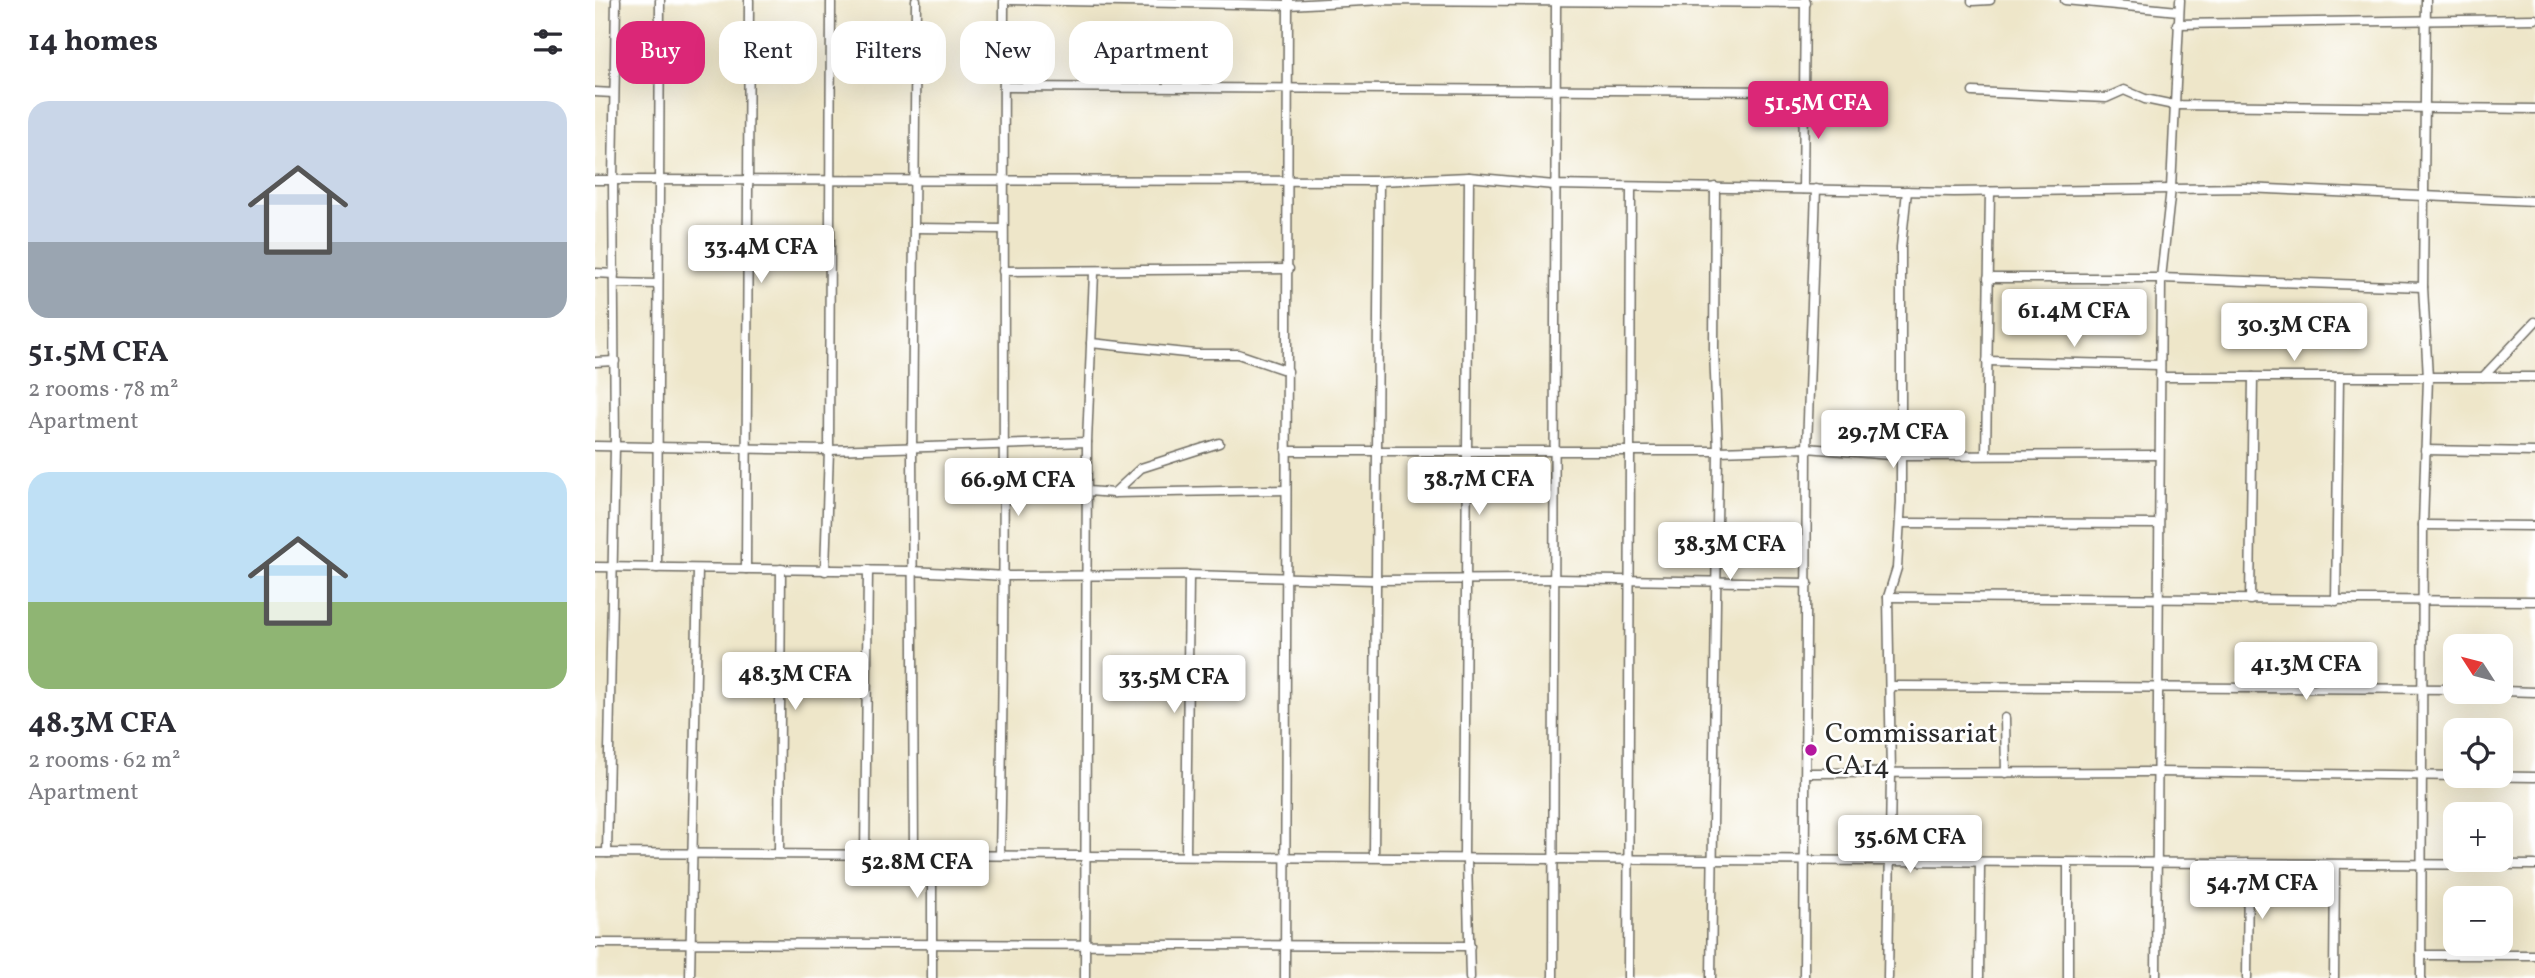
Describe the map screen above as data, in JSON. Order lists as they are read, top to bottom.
{
  "places": ["Commissariat CA14"],
  "north": "top left",
  "page": {
    "heading": "14 homes",
    "chip": [
      "Buy",
      "Rent",
      "Filters",
      "New",
      "Apartment"
    ],
    "price": [
      "51.5M CFA",
      "33.4M CFA",
      "61.4M CFA",
      "30.3M CFA",
      "29.7M CFA",
      "38.7M CFA",
      "66.9M CFA",
      "38.3M CFA",
      "41.3M CFA",
      "48.3M CFA",
      "33.5M CFA",
      "35.6M CFA",
      "52.8M CFA",
      "54.7M CFA"
    ],
    "list": [
      {
        "name": "51.5M CFA",
        "note": "2 rooms · 78 m² · Apartment"
      },
      {
        "name": "48.3M CFA",
        "note": "2 rooms · 62 m² · Apartment"
      }
    ],
    "map_buttons": ["+", "−"]
  }
}
